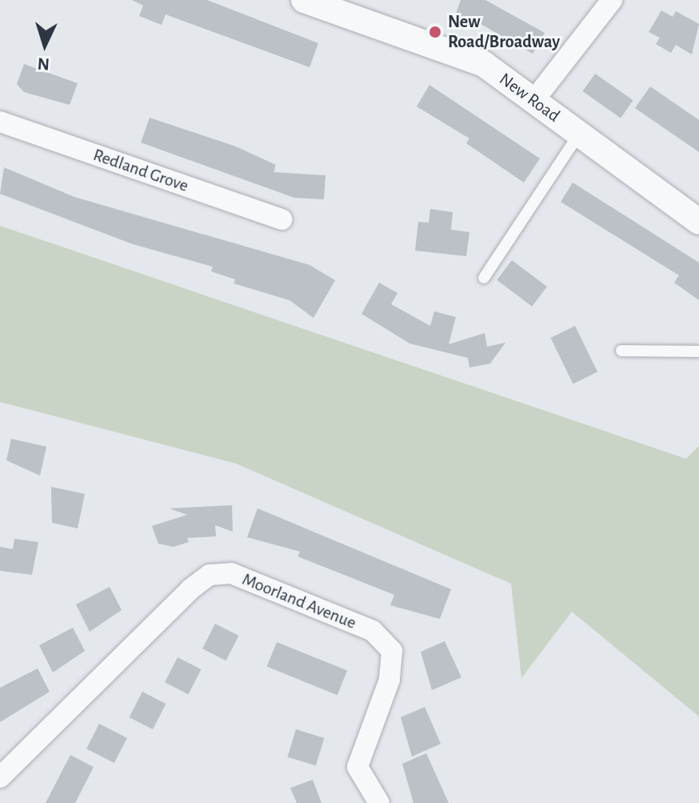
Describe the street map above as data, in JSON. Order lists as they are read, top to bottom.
{
  "streets": {
    "street": ["New Road", "Redland Grove", "Moorland Avenue"]
  },
  "places": ["New Road/Broadway"],
  "north": "bottom"
}
